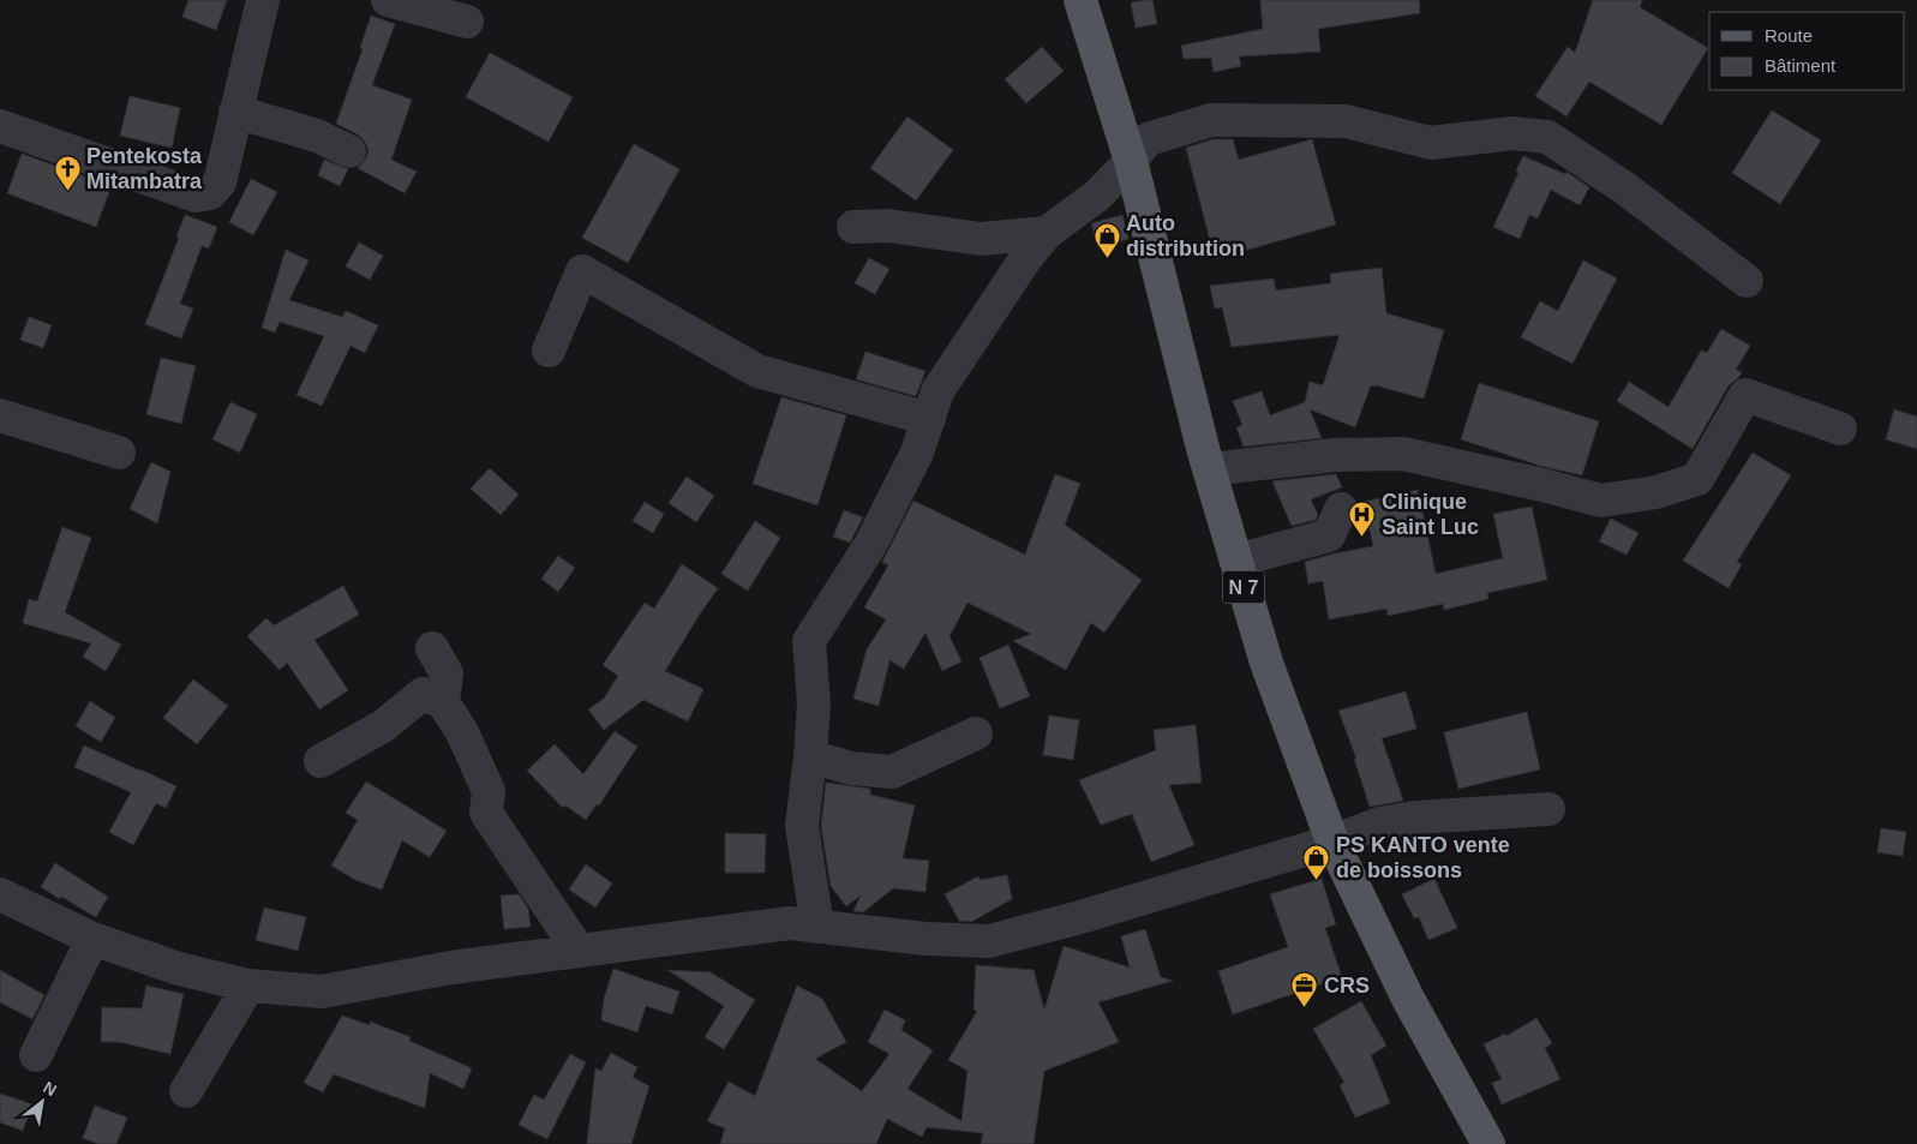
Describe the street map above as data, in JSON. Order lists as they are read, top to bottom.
{
  "streets": {
    "main road": ["N 7"]
  },
  "places": {
    "church": ["Pentekosta Mitambatra"],
    "shop": ["Auto distribution", "PS KANTO vente de boissons"],
    "hospital": ["Clinique Saint Luc"],
    "office": ["CRS"]
  },
  "legend": ["Route", "Bâtiment"],
  "north": "top right"
}
